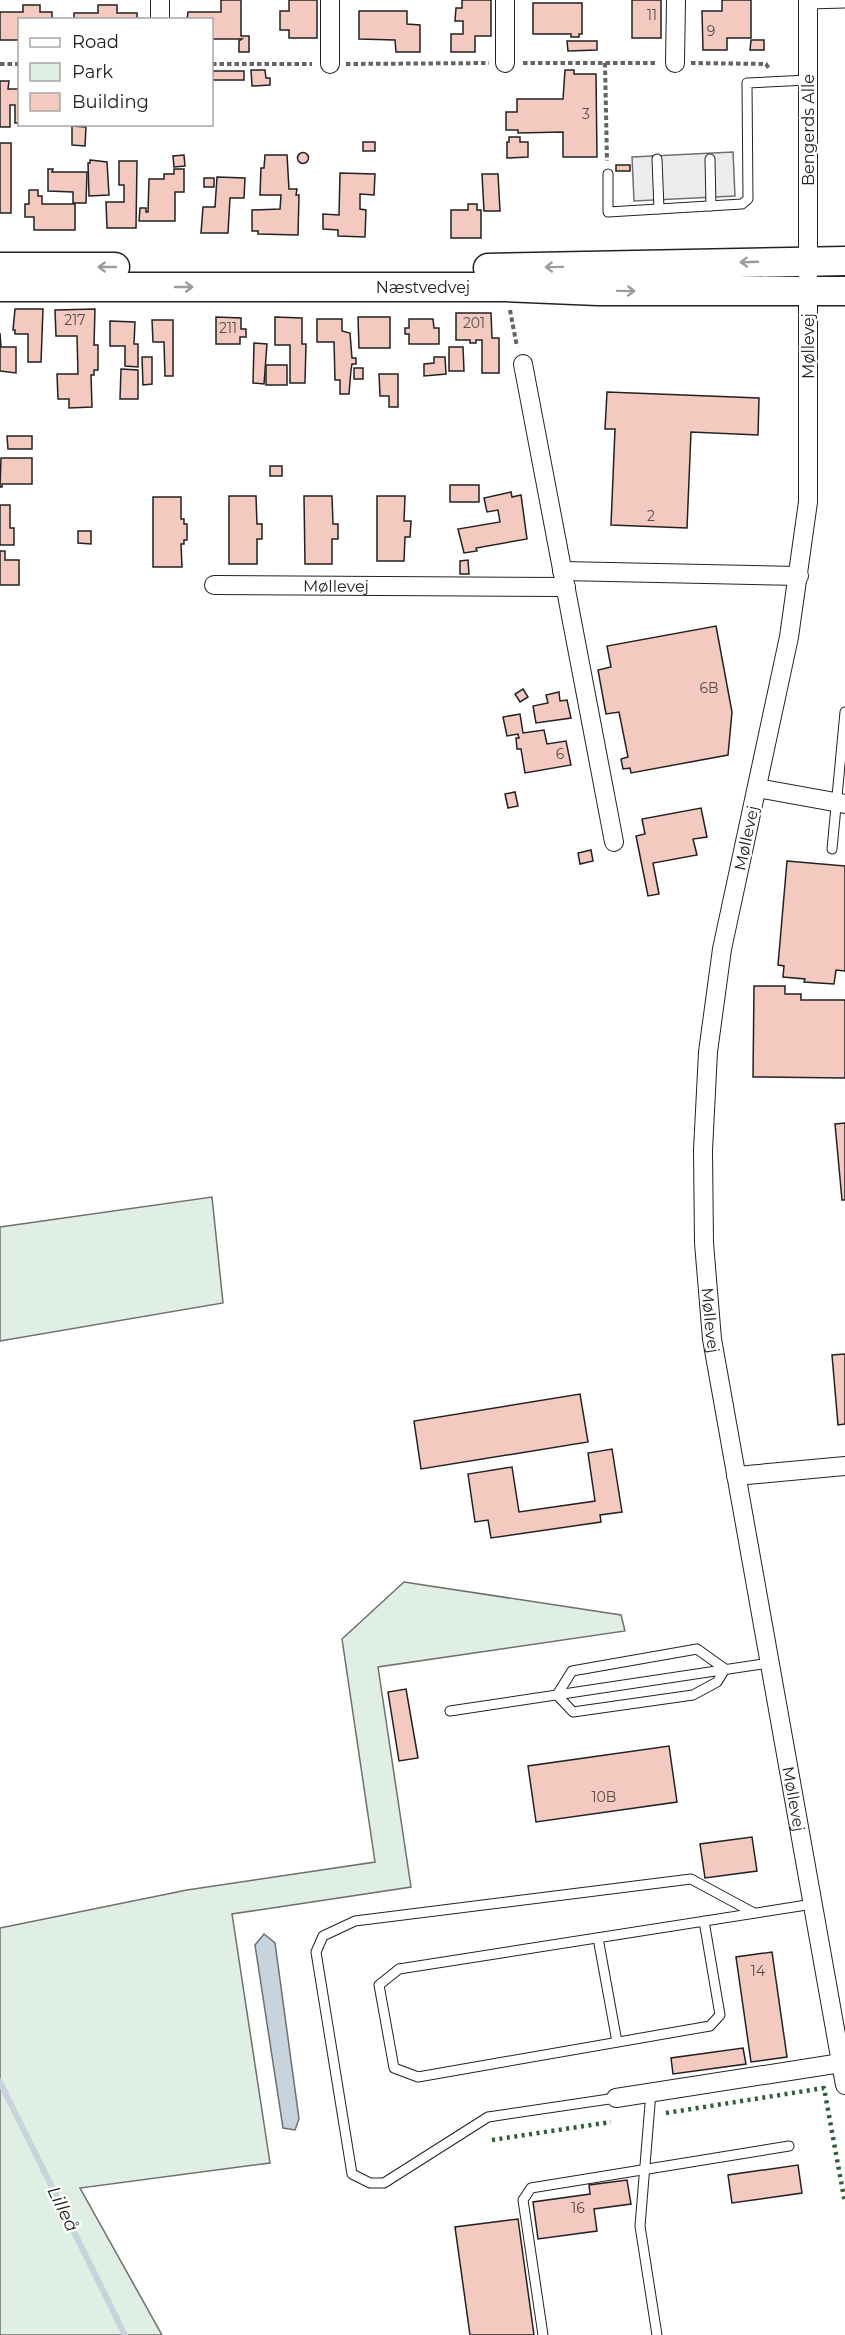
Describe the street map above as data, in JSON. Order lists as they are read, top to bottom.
{
  "streets": {
    "main road": ["Næstvedvej"],
    "street": ["Bengerds Alle", "Møllevej"]
  },
  "crossings": [
    ["Bengerds Alle", "Næstvedvej"],
    ["Bengerds Alle", "Møllevej"],
    ["Næstvedvej", "Møllevej"]
  ],
  "water": ["Lilleå"],
  "house_numbers": [
    "11",
    "9",
    "3",
    "217",
    "201",
    "211",
    "2",
    "6B",
    "6",
    "10B",
    "14",
    "16"
  ],
  "legend": ["Road", "Park", "Building"]
}
